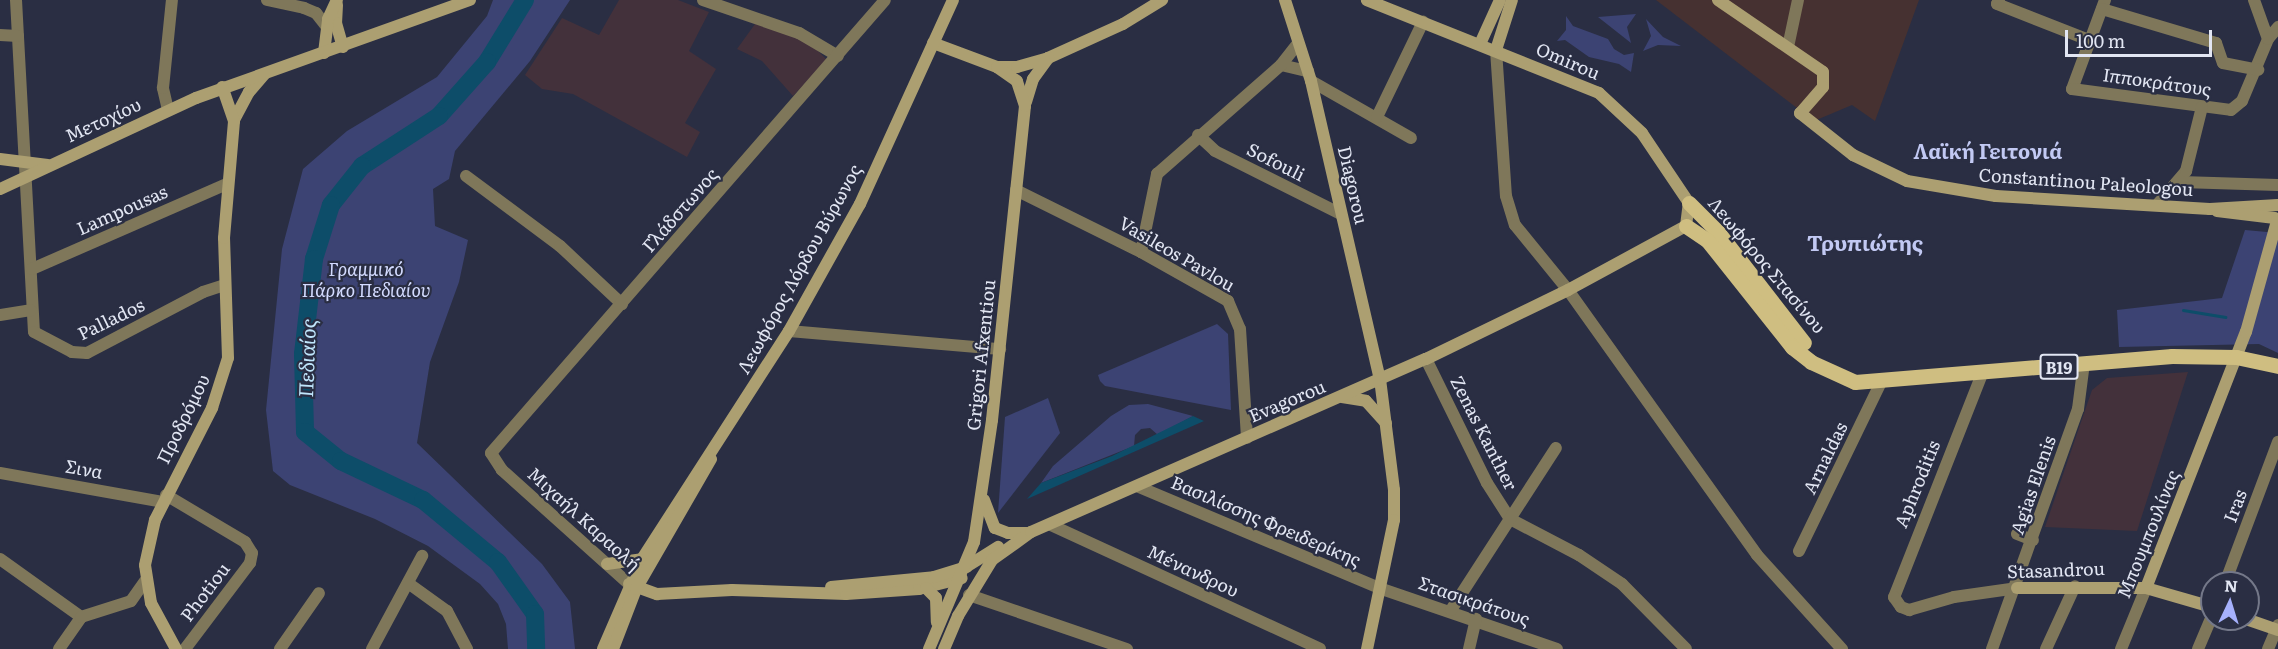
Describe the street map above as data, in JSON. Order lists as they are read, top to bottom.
{
  "streets": {
    "main road": ["Λεωφόρος Στασίνου", "B19"],
    "street": [
      "Omirou",
      "Ιπποκράτους",
      "Μετοχίου",
      "Sofouli",
      "Constantinou Paleologou",
      "Diagorou",
      "Lampousas",
      "Γλάδστωνος",
      "Vasileos Pavlou",
      "Λεωφόρος Λόρδου Βύρωνος",
      "Pallados",
      "Grigori Afxentiou",
      "Evagorou",
      "Προδρόμου",
      "Zenas Kanther",
      "Arnaldas",
      "Σινα",
      "Aphroditis",
      "Agias Elenis",
      "Iras",
      "Μιχαήλ Καραολή",
      "Βασιλίσσης Φρειδερίκης",
      "Μπουμπουλίνας",
      "Stasandrou",
      "Μένανδρου",
      "Photiou",
      "Στασικράτους"
    ]
  },
  "crossings": [
    ["Omirou", "Λεωφόρος Στασίνου"],
    ["Μετοχίου", "Προδρόμου"],
    ["Sofouli", "Diagorou"],
    ["Diagorou", "Evagorou"],
    ["Diagorou", "Βασιλίσσης Φρειδερίκης"],
    ["Diagorou", "Στασικράτους"],
    ["Lampousas", "Προδρόμου"],
    ["Γλάδστωνος", "Μιχαήλ Καραολή"],
    ["Vasileos Pavlou", "Grigori Afxentiou"],
    ["Vasileos Pavlou", "Evagorou"],
    ["Λεωφόρος Στασίνου", "Evagorou"],
    ["Λεωφόρος Στασίνου", "Arnaldas"],
    ["Λεωφόρος Στασίνου", "Aphroditis"],
    ["Λεωφόρος Στασίνου", "Agias Elenis"],
    ["Λεωφόρος Στασίνου", "Μπουμπουλίνας"],
    ["Λεωφόρος Λόρδου Βύρωνος", "Μιχαήλ Καραολή"],
    ["Pallados", "Προδρόμου"],
    ["Grigori Afxentiou", "Μιχαήλ Καραολή"],
    ["Evagorou", "Zenas Kanther"],
    ["Evagorou", "Μιχαήλ Καραολή"],
    ["Evagorou", "Βασιλίσσης Φρειδερίκης"],
    ["Evagorou", "Μένανδρου"],
    ["Προδρόμου", "Σινα"],
    ["Προδρόμου", "Photiou"],
    ["Σινα", "Photiou"],
    ["Aphroditis", "Stasandrou"],
    ["Agias Elenis", "Stasandrou"],
    ["Βασιλίσσης Φρειδερίκης", "Στασικράτους"],
    ["Μπουμπουλίνας", "Stasandrou"]
  ],
  "districts": ["Λαϊκή Γειτονιά", "Τρυπιώτης"],
  "water": ["Πεδιαίος"],
  "parks": ["Γραμμικό Πάρκο Πεδιαίου"],
  "scale_bar": "100 m",
  "north": "top"
}
